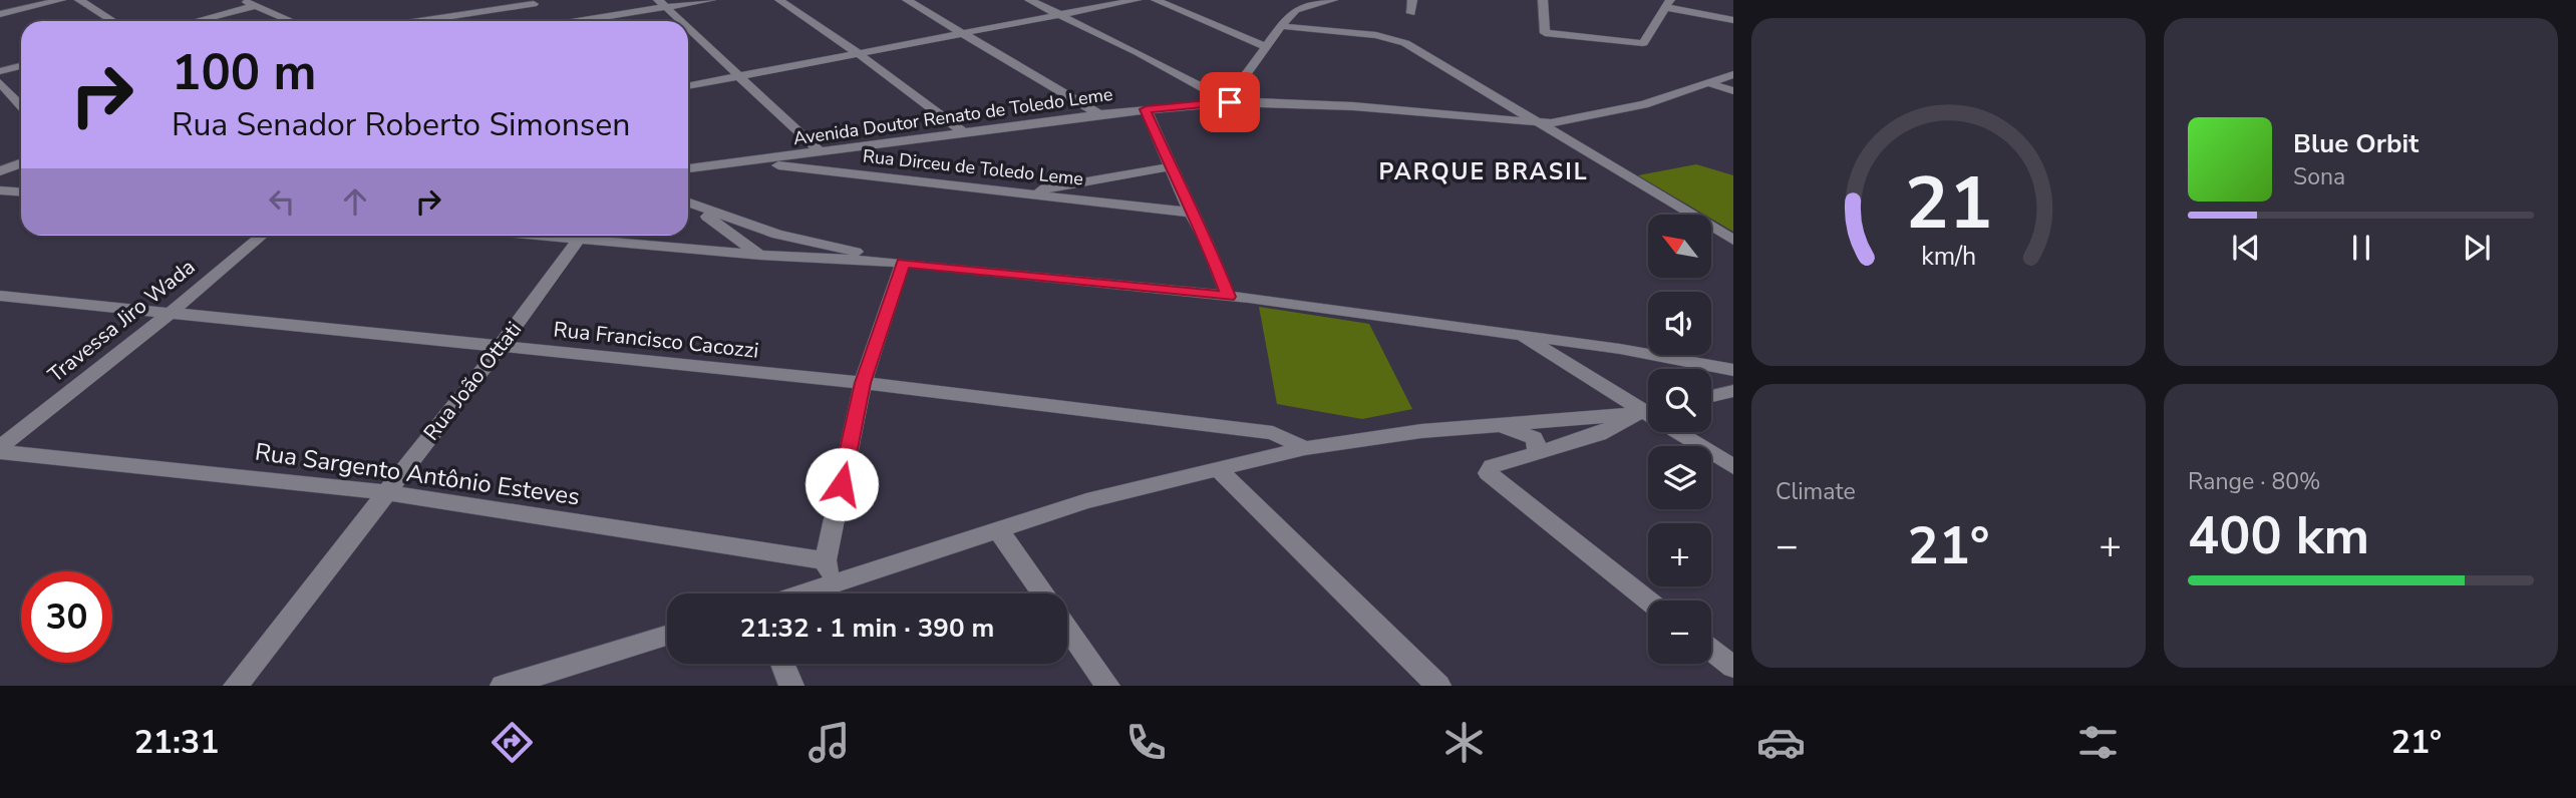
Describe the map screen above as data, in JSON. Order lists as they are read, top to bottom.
{
  "streets": {
    "street": [
      "Avenida Doutor Renato de Toledo Leme",
      "Rua Dirceu de Toledo Leme",
      "Travessa Jiro Wada",
      "Rua Francisco Cacozzi",
      "Rua João Ottati",
      "Rua Sargento Antônio Esteves"
    ]
  },
  "crossings": [
    ["Avenida Doutor Renato de Toledo Leme", "Rua Dirceu de Toledo Leme"],
    ["Travessa Jiro Wada", "Rua Francisco Cacozzi"],
    ["Rua Francisco Cacozzi", "Rua João Ottati"],
    ["Rua João Ottati", "Rua Sargento Antônio Esteves"]
  ],
  "districts": ["PARQUE BRASIL"],
  "north": "top left",
  "page": {
    "turn": ["100 m", "Rua Senador Roberto Simonsen"],
    "song": ["Blue Orbit", "Sona"],
    "map_buttons": ["+", "−"],
    "tile": [
      "Climate",
      ["Range · 80%", "400 km"]
    ],
    "heat": ["−", "21°", "+"],
    "limit": "30",
    "trip": "21:32 · 1 min · 390 m",
    "tabs": ["21:31", "21°"],
    "gauge": ["21", "km/h"]
  }
}
